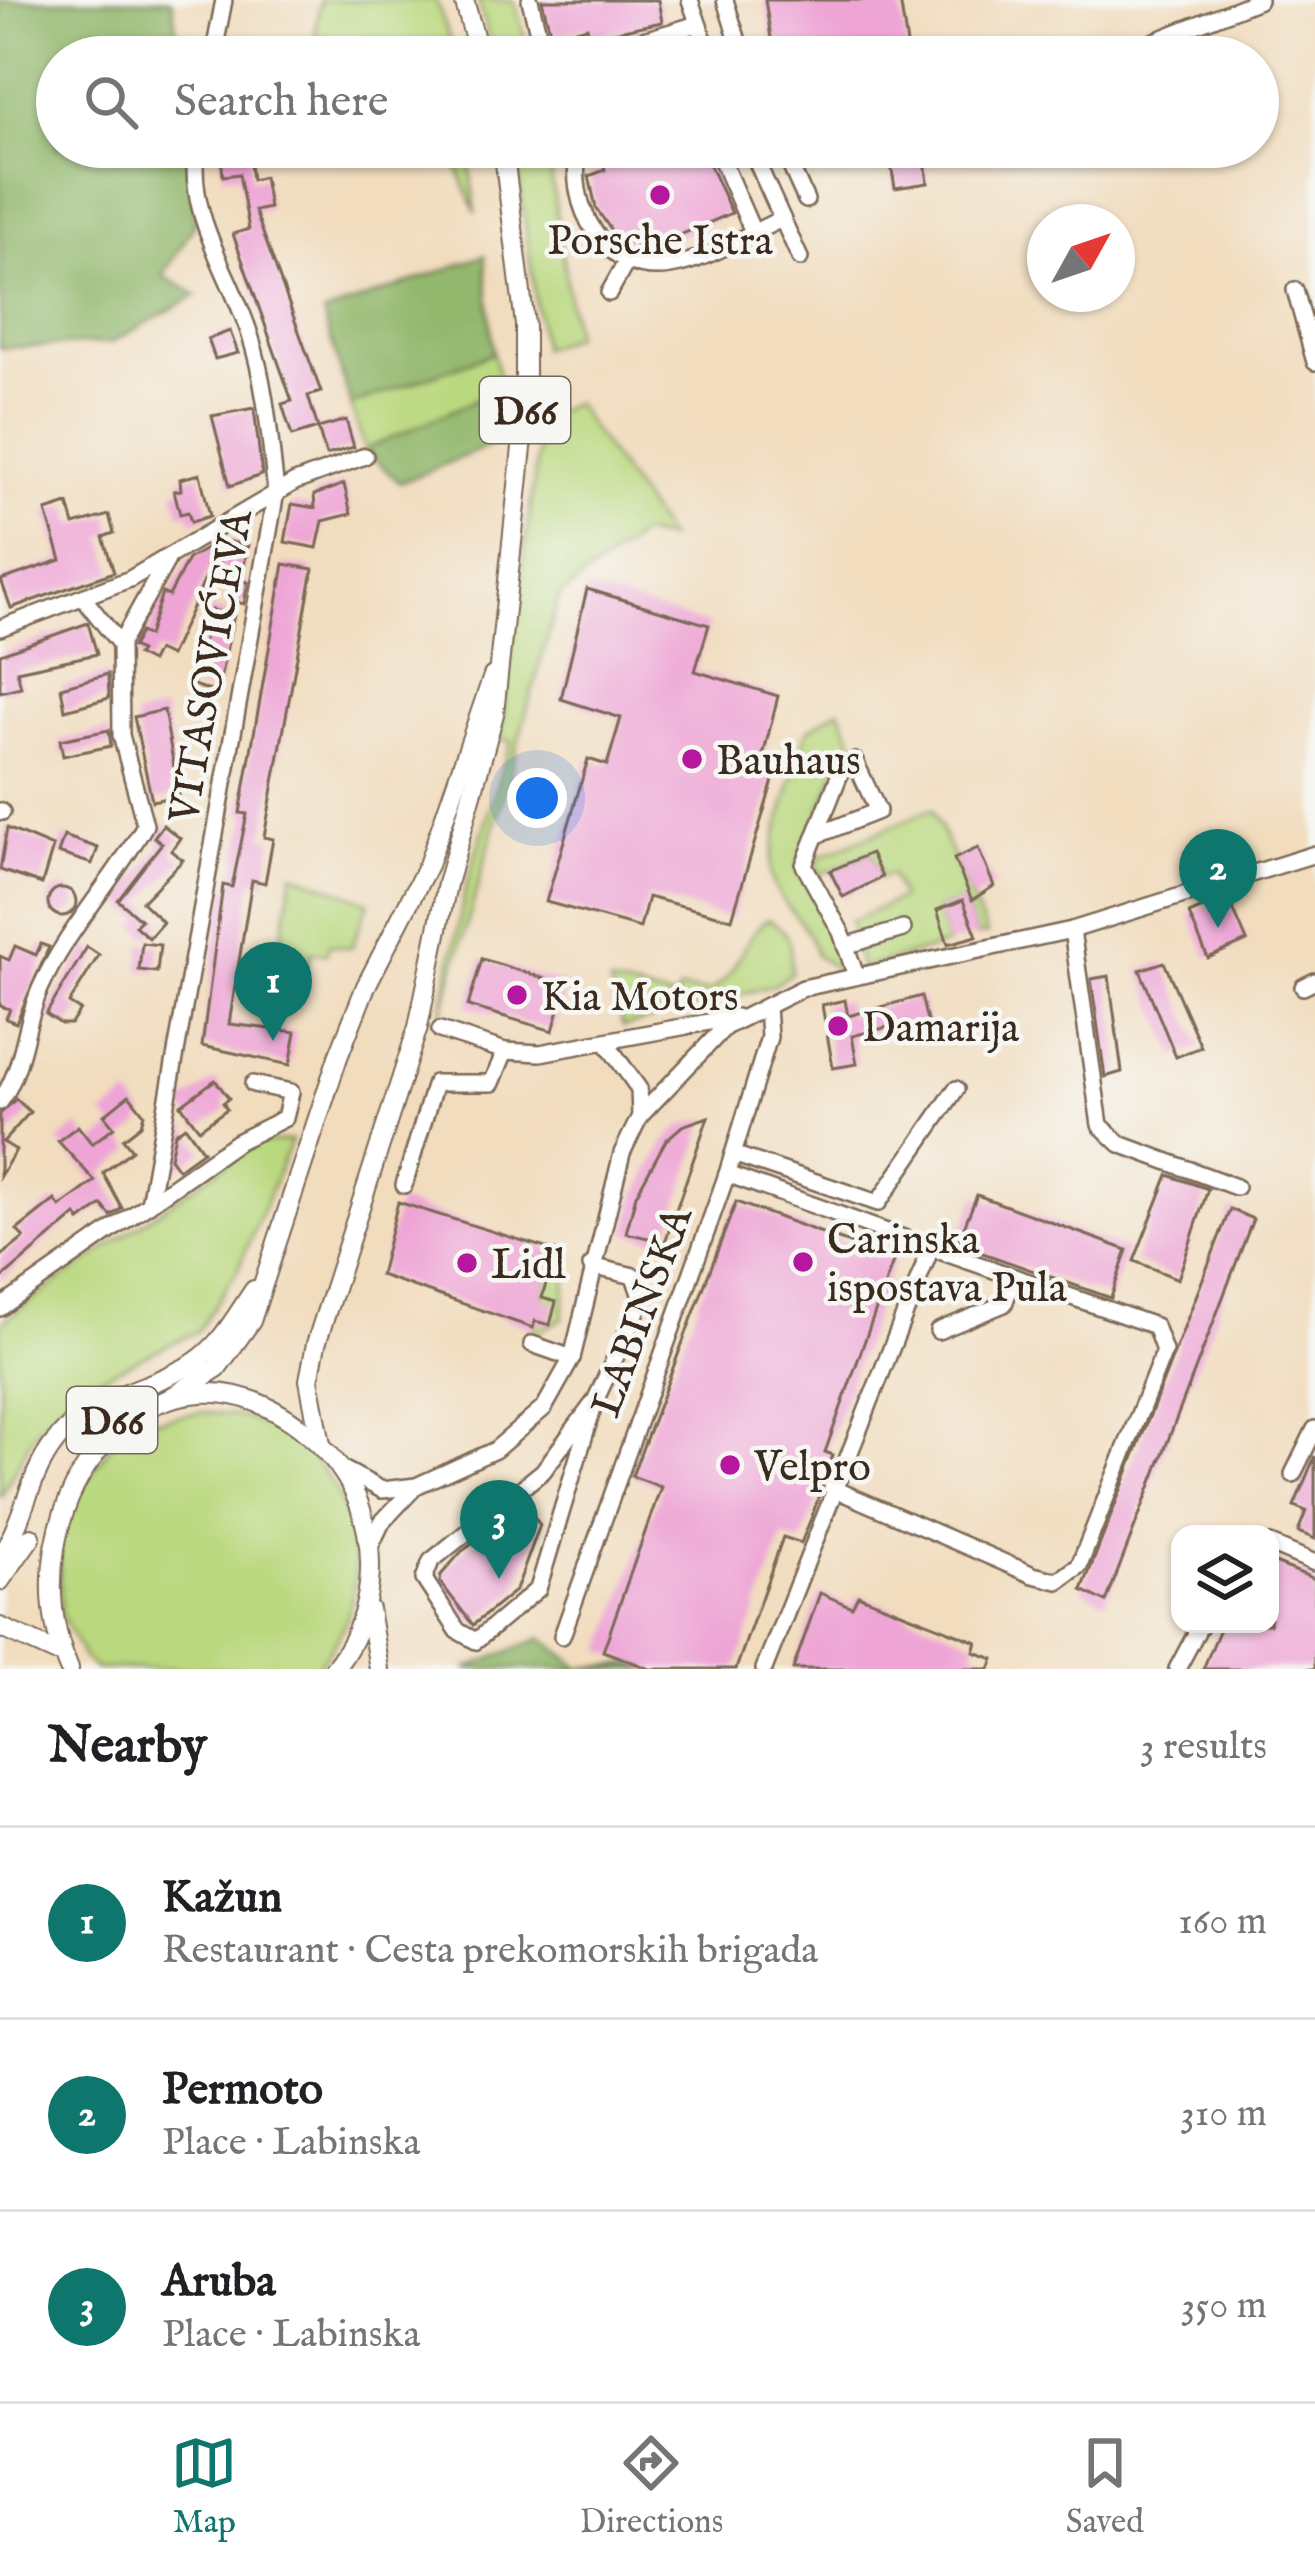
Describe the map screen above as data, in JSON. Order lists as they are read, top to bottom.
{
  "streets": {
    "main road": ["D66"],
    "street": ["VITASOVIĆEVA", "LABINSKA"]
  },
  "crossings": [
    ["D66", "LABINSKA"]
  ],
  "places": [
    "Porsche Istra",
    "Bauhaus",
    "Kia Motors",
    "Damarija",
    "Carinska ispostava Pula",
    "Lidl",
    "Velpro"
  ],
  "north": "top right",
  "page": {
    "search": "Search here",
    "pins": ["2", "1", "3"],
    "heading": ["Nearby", "3 results"],
    "list": [
      {
        "mark": "1",
        "name": "Kažun",
        "note": "Restaurant · Cesta prekomorskih brigada",
        "value": "160 m"
      },
      {
        "mark": "2",
        "name": "Permoto",
        "note": "Place · Labinska",
        "value": "310 m"
      },
      {
        "mark": "3",
        "name": "Aruba",
        "note": "Place · Labinska",
        "value": "350 m"
      }
    ],
    "nav": ["Map", "Directions", "Saved"]
  }
}
